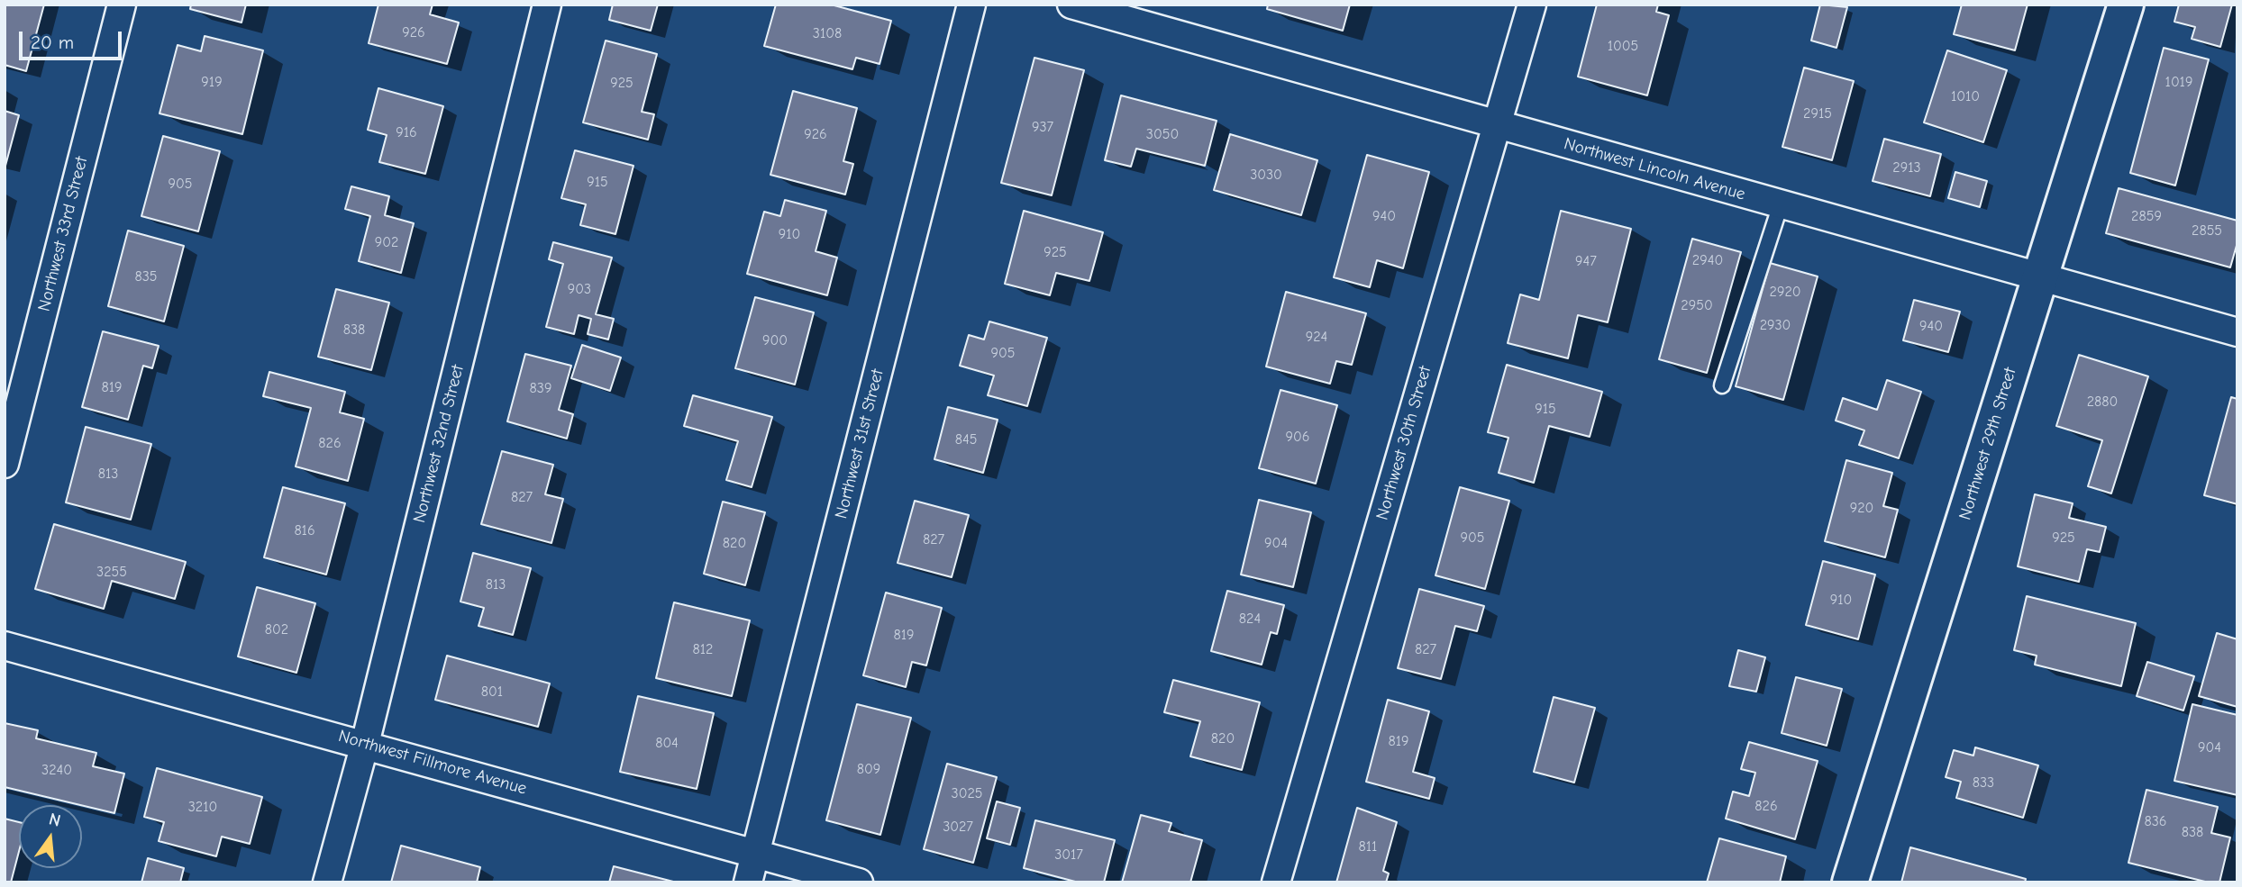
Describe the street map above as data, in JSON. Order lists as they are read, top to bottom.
{
  "streets": {
    "street": [
      "Northwest Lincoln Avenue",
      "Northwest 33rd Street",
      "Northwest 30th Street",
      "Northwest 32nd Street",
      "Northwest 31st Street",
      "Northwest 29th Street",
      "Northwest Fillmore Avenue"
    ]
  },
  "crossings": [
    ["Northwest Lincoln Avenue", "Northwest 30th Street"],
    ["Northwest Lincoln Avenue", "Northwest 29th Street"],
    ["Northwest 32nd Street", "Northwest Fillmore Avenue"],
    ["Northwest 31st Street", "Northwest Fillmore Avenue"]
  ],
  "house_numbers": [
    "926",
    "3108",
    "1005",
    "919",
    "1019",
    "925",
    "1010",
    "2915",
    "937",
    "916",
    "926",
    "3050",
    "2913",
    "3030",
    "915",
    "905",
    "940",
    "2859",
    "2855",
    "910",
    "902",
    "925",
    "2940",
    "947",
    "835",
    "903",
    "2920",
    "2950",
    "2930",
    "940",
    "838",
    "924",
    "900",
    "905",
    "819",
    "839",
    "2880",
    "915",
    "906",
    "845",
    "826",
    "813",
    "827",
    "920",
    "816",
    "905",
    "925",
    "827",
    "820",
    "904",
    "3255",
    "813",
    "910",
    "824",
    "802",
    "819",
    "812",
    "827",
    "801",
    "820",
    "819",
    "804",
    "904",
    "809",
    "3240",
    "833",
    "3025",
    "826",
    "3210",
    "836",
    "3027",
    "838",
    "811",
    "3017"
  ],
  "scale_bar": "20 m",
  "north": "top"
}
